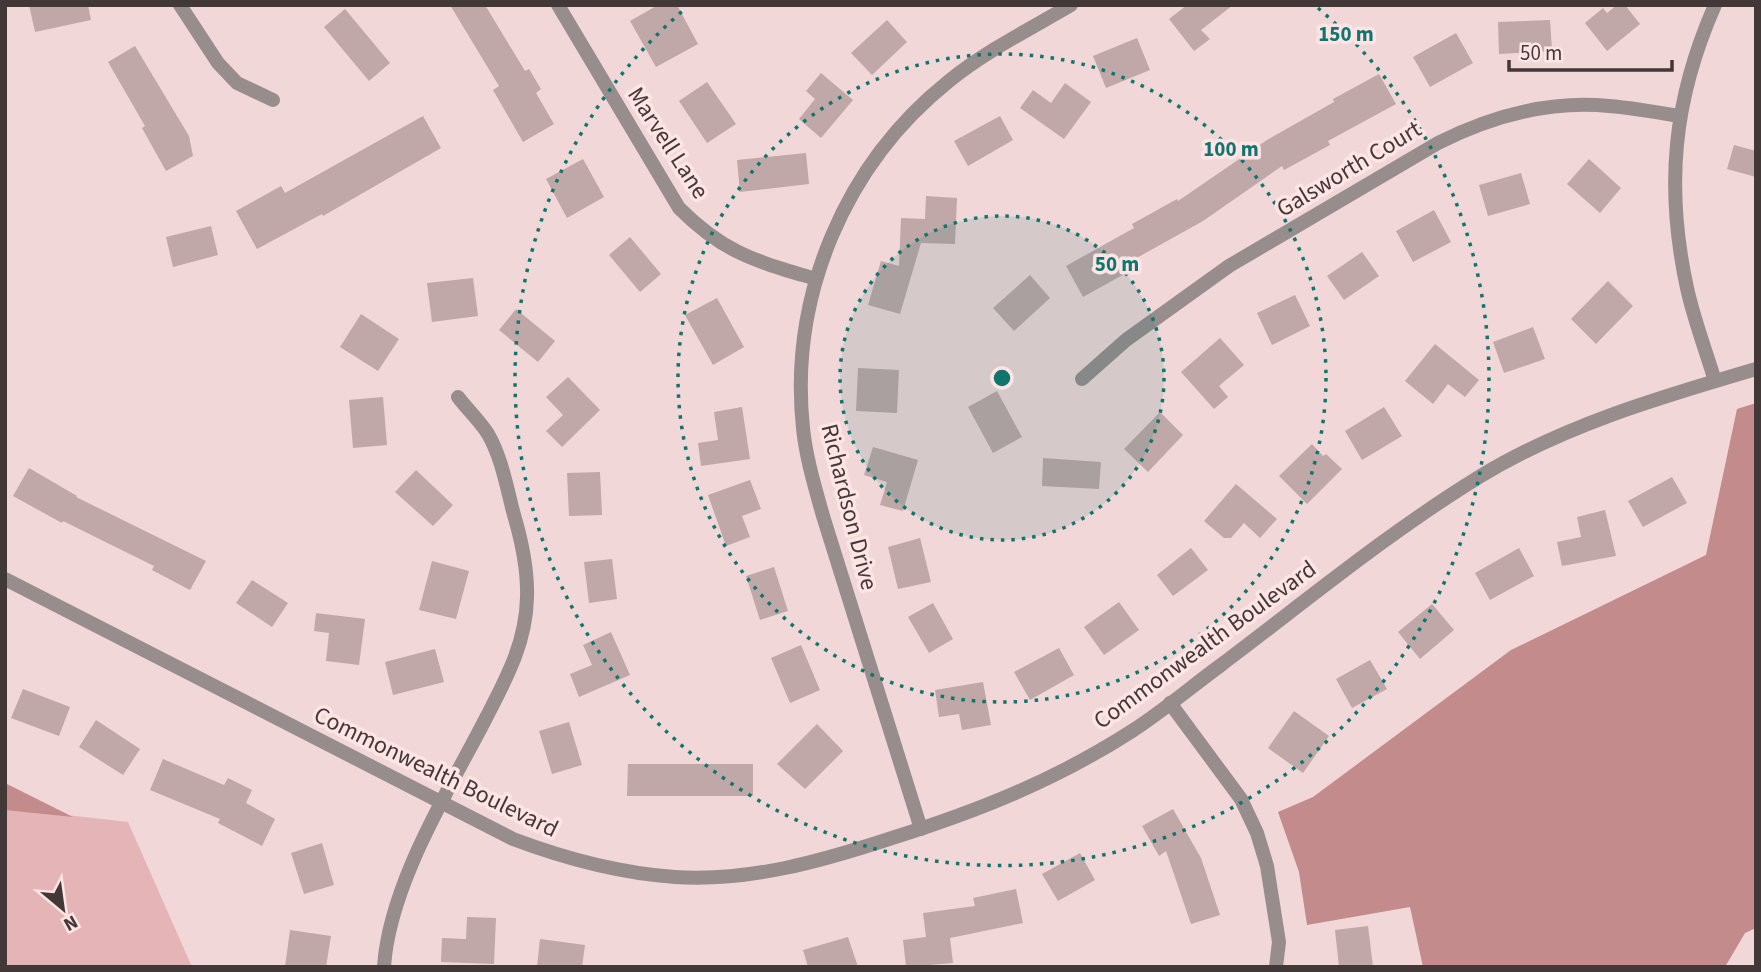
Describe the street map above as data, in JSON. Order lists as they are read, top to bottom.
{
  "streets": {
    "street": [
      "Marvell Lane",
      "Galsworth Court",
      "Richardson Drive",
      "Commonwealth Boulevard"
    ]
  },
  "crossings": [
    ["Marvell Lane", "Richardson Drive"],
    ["Richardson Drive", "Commonwealth Boulevard"]
  ],
  "scale_bar": "50 m",
  "north": "bottom right",
  "rings": ["150 m", "100 m", "50 m"]
}
